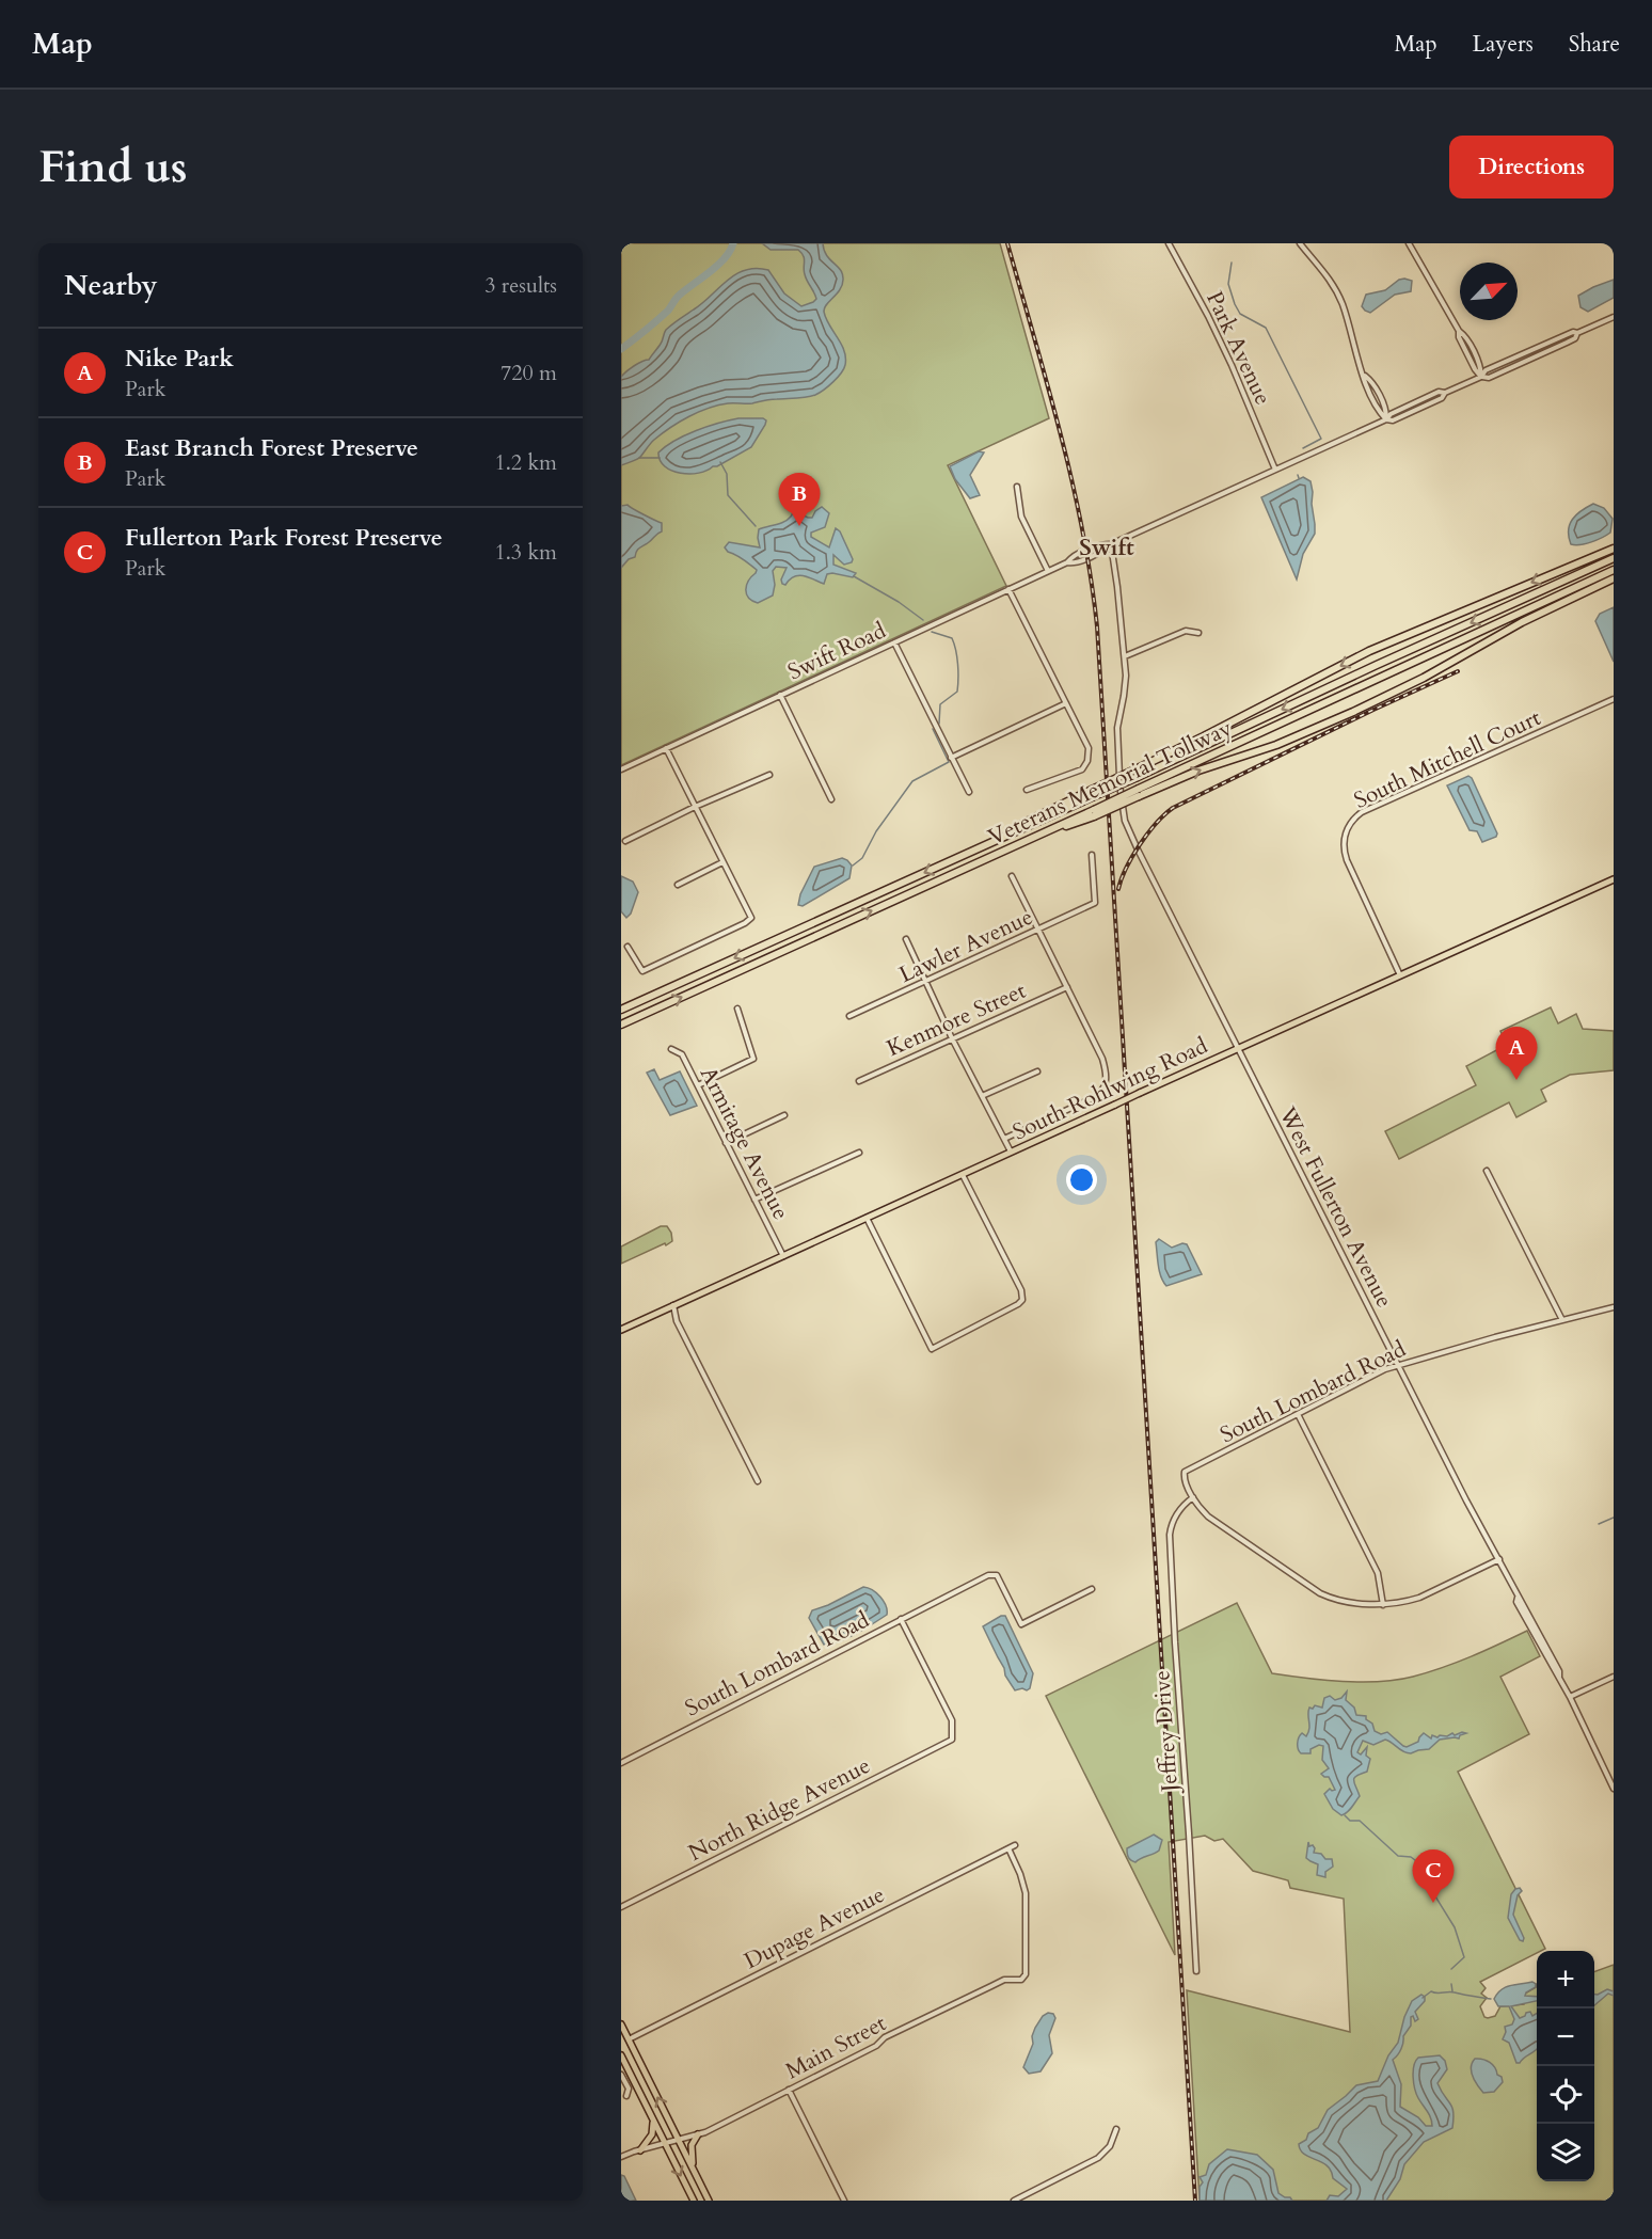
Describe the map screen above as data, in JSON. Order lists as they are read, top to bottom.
{
  "streets": {
    "highway": ["Veterans Memorial Tollway"],
    "main road": ["South Rohlwing Road"],
    "street": [
      "Park Avenue",
      "Swift Road",
      "South Mitchell Court",
      "Lawler Avenue",
      "Kenmore Street",
      "Armitage Avenue",
      "West Fullerton Avenue",
      "South Lombard Road",
      "Jeffrey Drive",
      "North Ridge Avenue",
      "Dupage Avenue",
      "Main Street"
    ]
  },
  "crossings": [
    ["Park Avenue", "Swift Road"],
    ["Swift Road", "West Fullerton Avenue"],
    ["South Mitchell Court", "South Rohlwing Road"],
    ["South Rohlwing Road", "Armitage Avenue"],
    ["South Rohlwing Road", "West Fullerton Avenue"],
    ["West Fullerton Avenue", "South Lombard Road"],
    ["South Lombard Road", "Jeffrey Drive"],
    ["South Lombard Road", "North Ridge Avenue"],
    ["Dupage Avenue", "Main Street"]
  ],
  "districts": ["Swift"],
  "north": "top right",
  "page": {
    "header": "Map",
    "nav": ["Map", "Layers", "Share"],
    "buttons": "Directions",
    "title": "Find us",
    "heading": ["Nearby", "3 results"],
    "list": [
      {
        "mark": "A",
        "name": "Nike Park",
        "note": "Park",
        "value": "720 m"
      },
      {
        "mark": "B",
        "name": "East Branch Forest Preserve",
        "note": "Park",
        "value": "1.2 km"
      },
      {
        "mark": "C",
        "name": "Fullerton Park Forest Preserve",
        "note": "Park",
        "value": "1.3 km"
      }
    ],
    "pins": ["B", "A", "C"],
    "map_buttons": ["+", "−"]
  }
}
